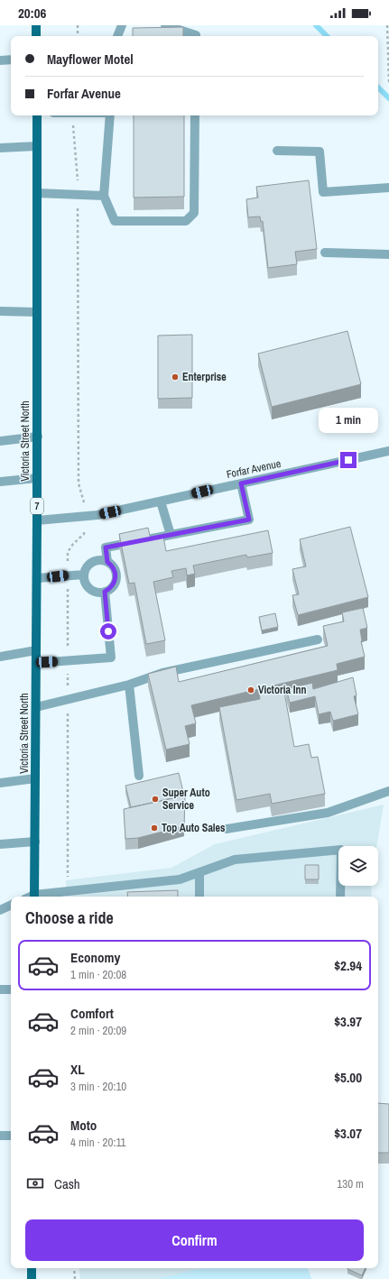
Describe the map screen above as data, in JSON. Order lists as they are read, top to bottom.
{
  "streets": {
    "main road": ["Victoria Street North", "7"],
    "street": ["Forfar Avenue"]
  },
  "crossings": [
    ["Victoria Street North", "Forfar Avenue"]
  ],
  "places": [
    "Enterprise",
    "Victoria Inn",
    "Super Auto Service",
    "Top Auto Sales"
  ],
  "page": {
    "status": "20:06",
    "banner": ["Mayflower Motel", "Forfar Avenue"],
    "bubble": "1 min",
    "heading": "Choose a ride",
    "list": [
      {
        "name": "Economy",
        "note": "1 min · 20:08",
        "value": "$2.94"
      },
      {
        "name": "Comfort",
        "note": "2 min · 20:09",
        "value": "$3.97"
      },
      {
        "name": "XL",
        "note": "3 min · 20:10",
        "value": "$5.00"
      },
      {
        "name": "Moto",
        "note": "4 min · 20:11",
        "value": "$3.07"
      }
    ],
    "pay": ["Cash", "130 m"],
    "buttons": "Confirm"
  }
}
